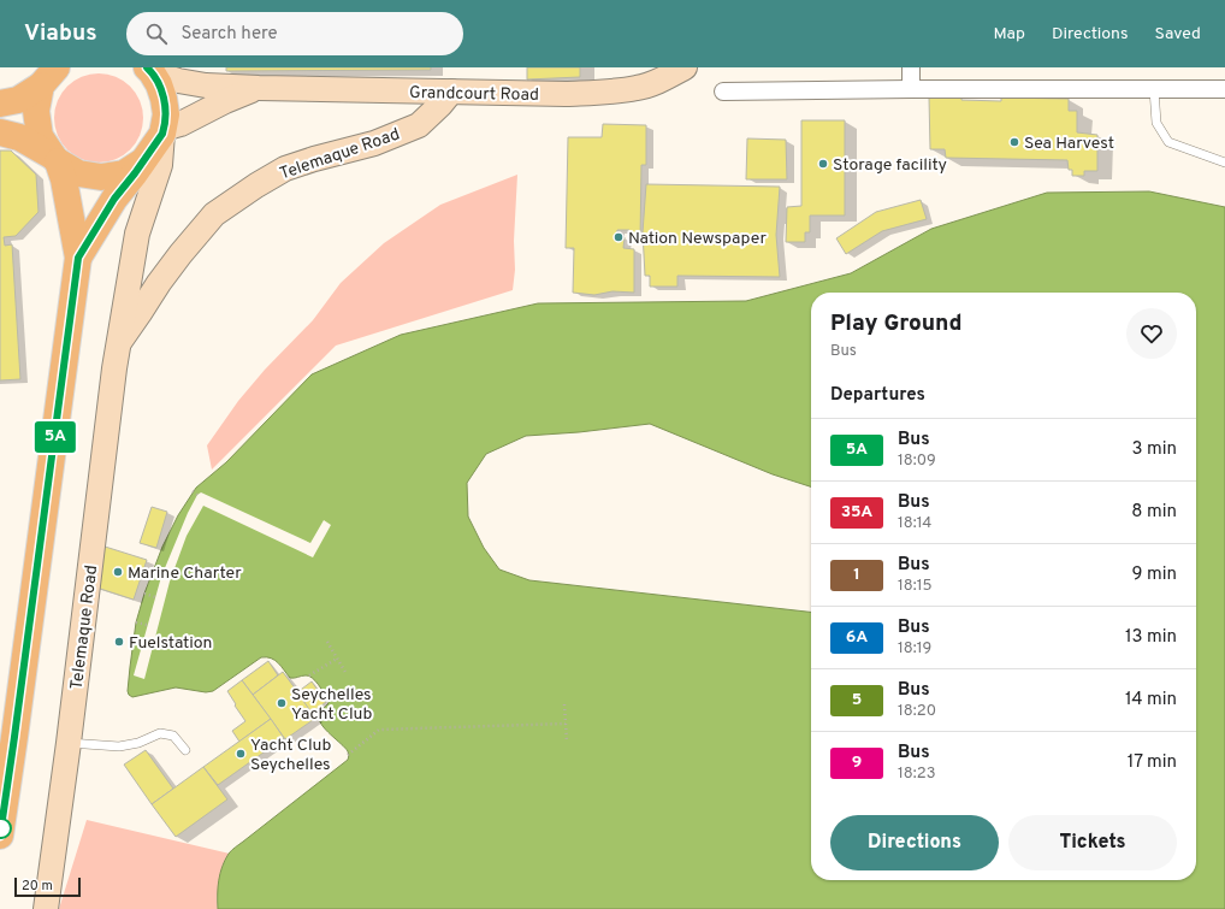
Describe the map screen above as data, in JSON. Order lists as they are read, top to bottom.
{
  "streets": {
    "street": ["Grandcourt Road", "Telemaque Road"]
  },
  "crossings": [
    ["Grandcourt Road", "Telemaque Road"]
  ],
  "places": [
    "Sea Harvest",
    "Storage facility",
    "Nation Newspaper",
    "Marine Charter",
    "Fuelstation",
    "Seychelles Yacht Club",
    "Yacht Club Seychelles"
  ],
  "lines": ["bus line 5A"],
  "scale_bar": "20 m",
  "page": {
    "header": "Viabus",
    "search": "Search here",
    "nav": ["Map", "Directions", "Saved"],
    "on_map": "5A",
    "heading": [
      ["Play Ground", "Bus"],
      "Departures"
    ],
    "list": [
      {
        "mark": "5A",
        "name": "Bus",
        "note": "18:09",
        "value": "3 min"
      },
      {
        "mark": "35A",
        "name": "Bus",
        "note": "18:14",
        "value": "8 min"
      },
      {
        "mark": "1",
        "name": "Bus",
        "note": "18:15",
        "value": "9 min"
      },
      {
        "mark": "6A",
        "name": "Bus",
        "note": "18:19",
        "value": "13 min"
      },
      {
        "mark": "5",
        "name": "Bus",
        "note": "18:20",
        "value": "14 min"
      },
      {
        "mark": "9",
        "name": "Bus",
        "note": "18:23",
        "value": "17 min"
      }
    ],
    "buttons": ["Directions", "Tickets"],
    "scale": "20 m"
  }
}
